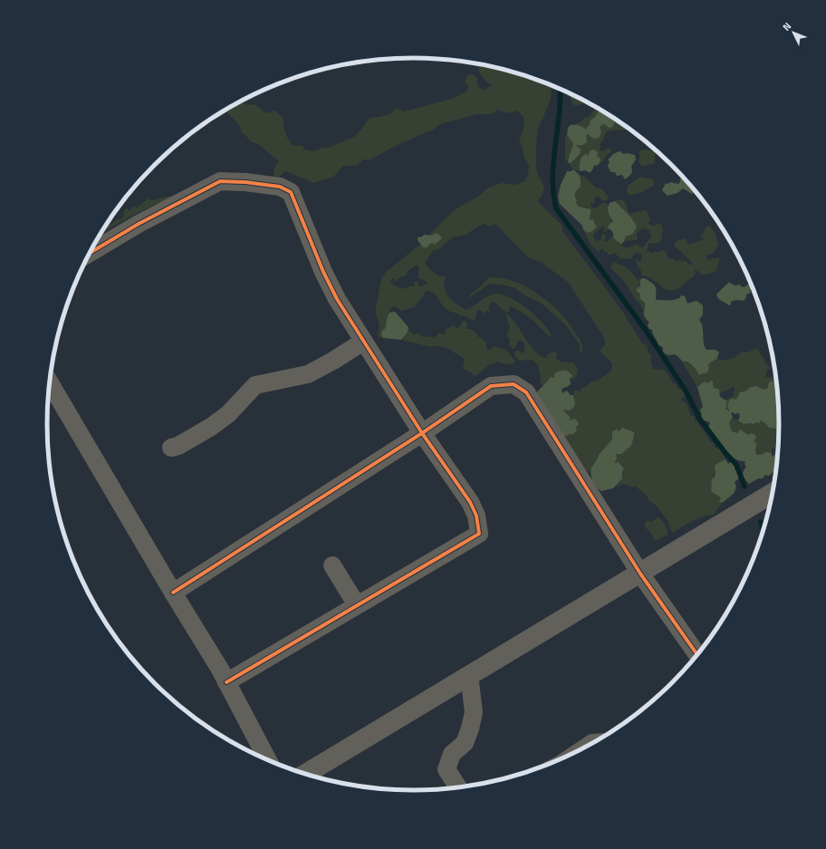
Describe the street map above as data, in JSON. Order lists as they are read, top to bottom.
{
  "north": "top left"
}
